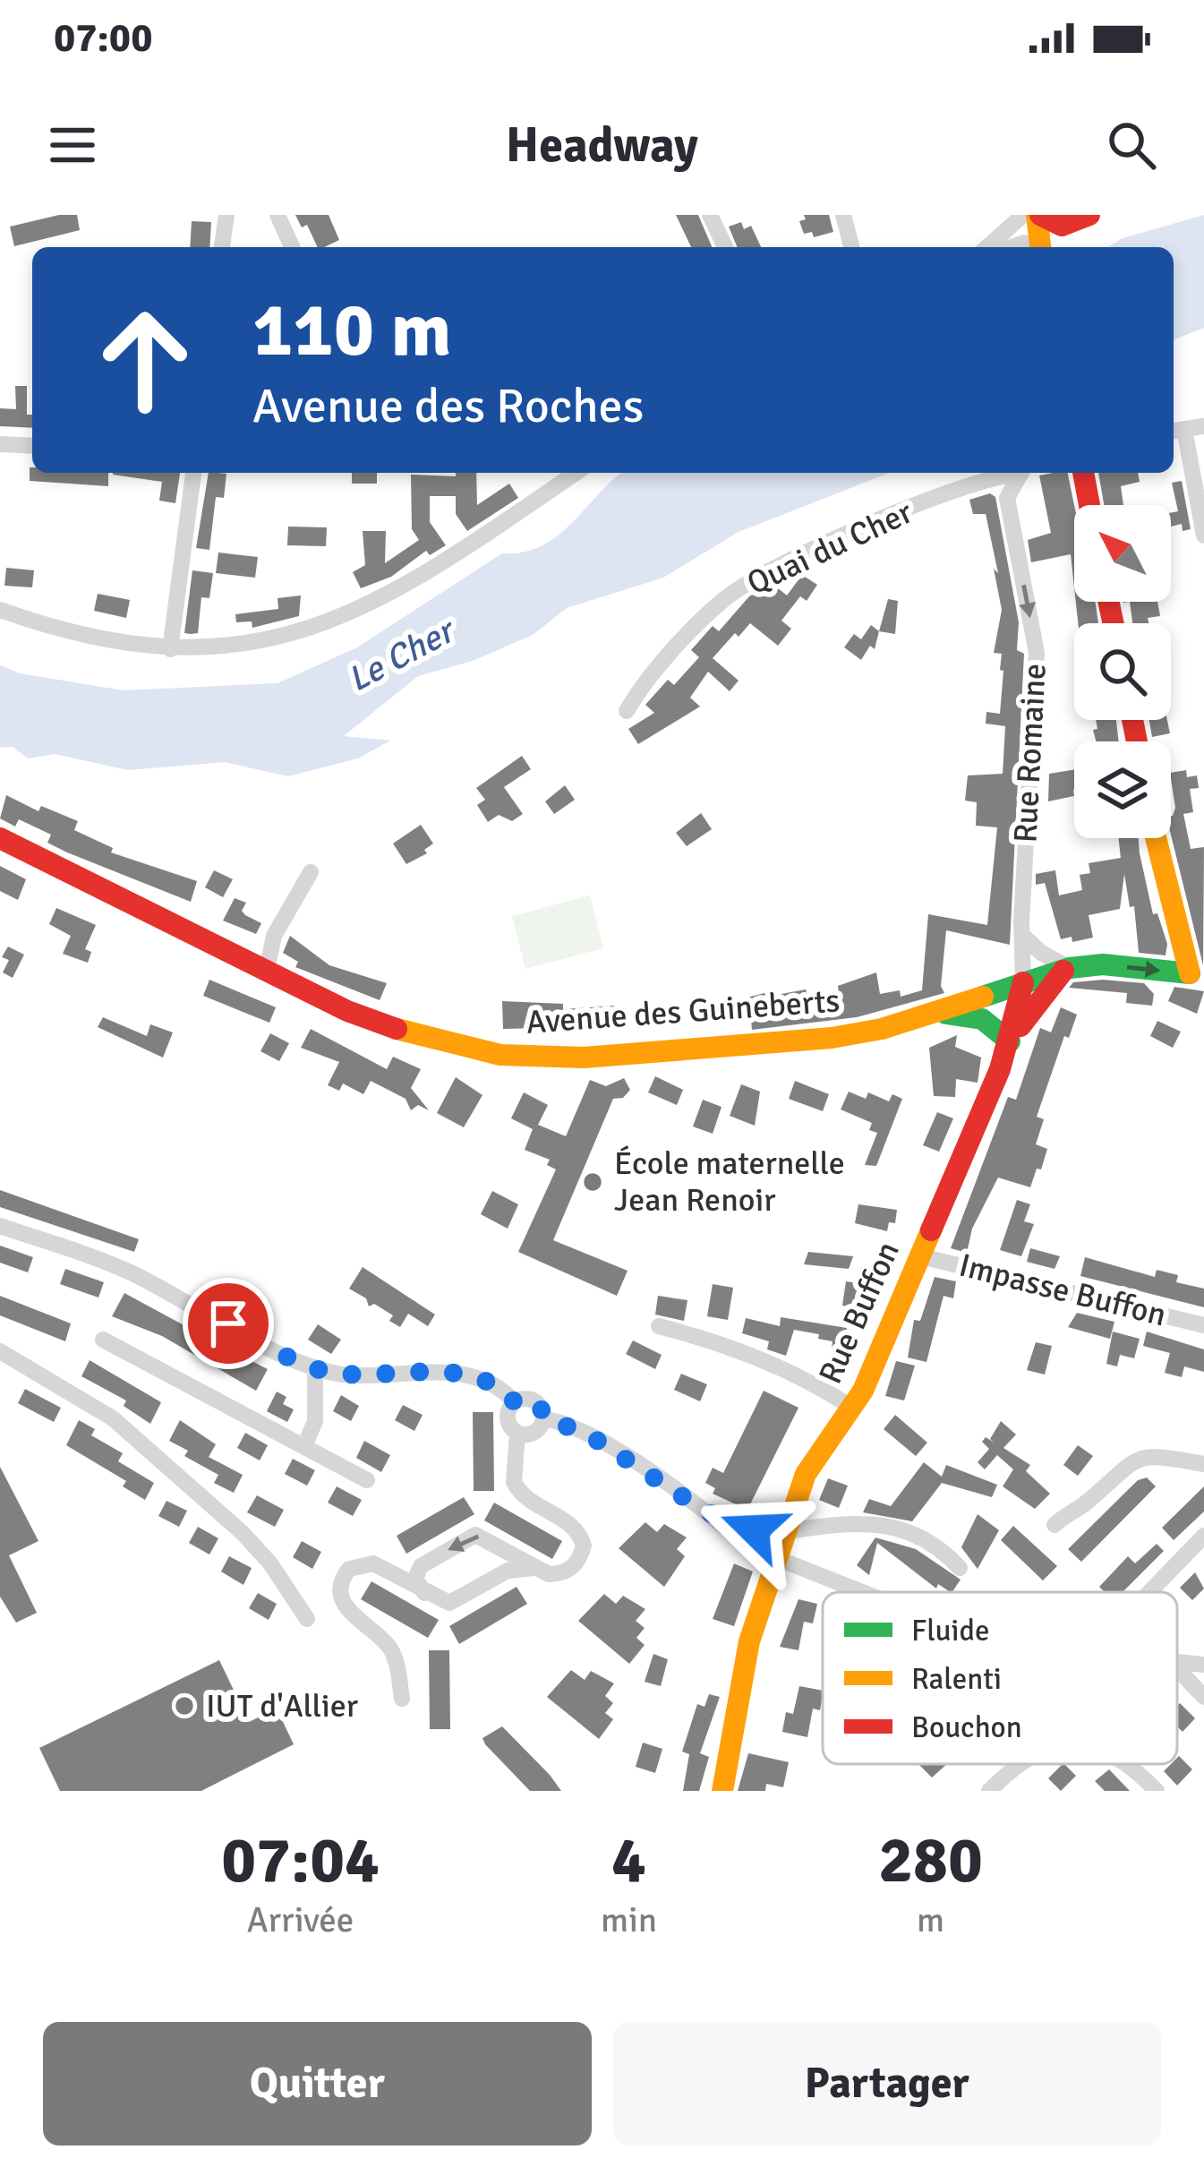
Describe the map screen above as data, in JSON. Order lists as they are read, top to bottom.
{
  "streets": {
    "main road": ["Avenue des Guineberts", "Rue Buffon"],
    "street": ["Quai du Cher", "Rue Romaine", "Impasse Buffon"]
  },
  "crossings": [
    ["Rue Romaine", "Avenue des Guineberts"],
    ["Rue Romaine", "Rue Buffon"],
    ["Avenue des Guineberts", "Rue Buffon"],
    ["Impasse Buffon", "Rue Buffon"]
  ],
  "one_way": ["Rue Romaine"],
  "water": ["Le Cher"],
  "places": ["École maternelle Jean Renoir", "IUT d'Allier"],
  "legend": ["Fluide", "Ralenti", "Bouchon"],
  "north": "top left",
  "page": {
    "status": "07:00",
    "header": "Headway",
    "turn": ["110 m", "Avenue des Roches"],
    "eta": [
      "07:04",
      "Arrivée",
      "4",
      "min",
      "280",
      "m"
    ],
    "buttons": ["Quitter", "Partager"]
  }
}
